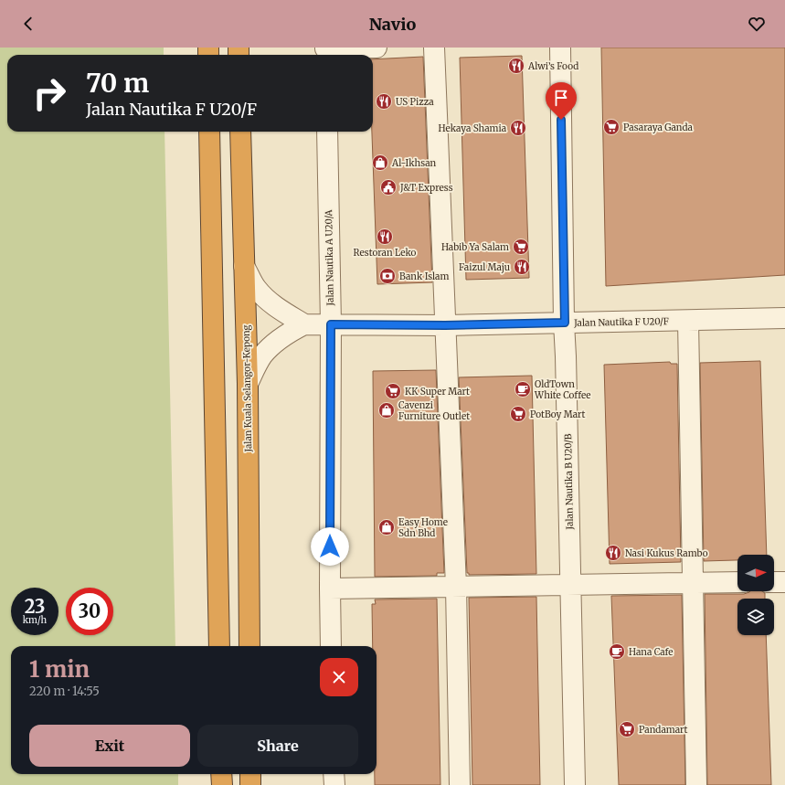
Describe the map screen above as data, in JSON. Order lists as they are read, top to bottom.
{
  "streets": {
    "highway": ["Jalan Kuala Selangor-Kepong"],
    "street": ["Jalan Nautika A U20/A", "Jalan Nautika F U20/F", "Jalan Nautika B U20/B"]
  },
  "crossings": [
    ["Jalan Nautika A U20/A", "Jalan Nautika F U20/F"],
    ["Jalan Nautika F U20/F", "Jalan Kuala Selangor-Kepong"],
    ["Jalan Nautika F U20/F", "Jalan Nautika B U20/B"]
  ],
  "places": {
    "restaurant": [
      "Alwi’s Food",
      "US Pizza",
      "Hekaya Shamia",
      "Restoran Leko",
      "Faizul Maju",
      "Nasi Kukus Rambo"
    ],
    "supermarket": [
      "Pasaraya Ganda",
      "Habib Ya Salam",
      "KK Super Mart",
      "PotBoy Mart",
      "Pandamart"
    ],
    "shop": ["Al-Ikhsan", "Cavenzi Furniture Outlet", "Easy Home Sdn Bhd"],
    "public building": ["J&T Express"],
    "bank": ["Bank Islam"],
    "cafe": ["OldTown White Coffee", "Hana Cafe"]
  },
  "north": "right",
  "page": {
    "header": "Navio",
    "turn": ["70 m", "Jalan Nautika F U20/F"],
    "speed": "23 km/h",
    "limit": "30",
    "heading": ["1 min", "220 m · 14:55"],
    "buttons": ["Exit", "Share"]
  }
}
